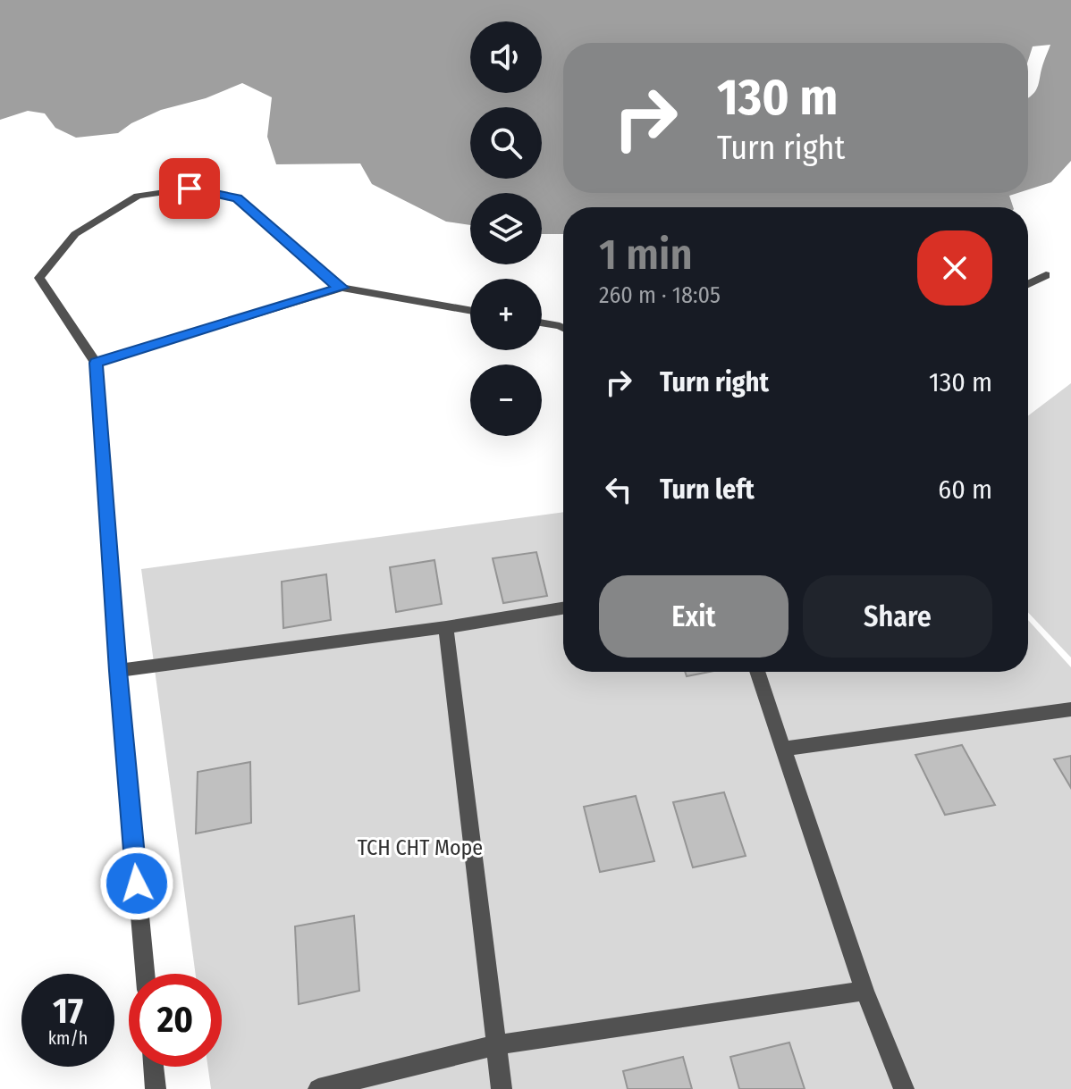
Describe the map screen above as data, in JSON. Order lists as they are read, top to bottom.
{
  "parks": ["ТСН СНТ Море"],
  "page": {
    "map_buttons": ["+", "−"],
    "turn": ["130 m", "Turn right"],
    "heading": ["1 min", "260 m · 18:05"],
    "list": [
      {
        "name": "Turn right",
        "value": "130 m"
      },
      {
        "name": "Turn left",
        "value": "60 m"
      }
    ],
    "buttons": ["Exit", "Share"],
    "speed": "17 km/h",
    "limit": "20"
  }
}
